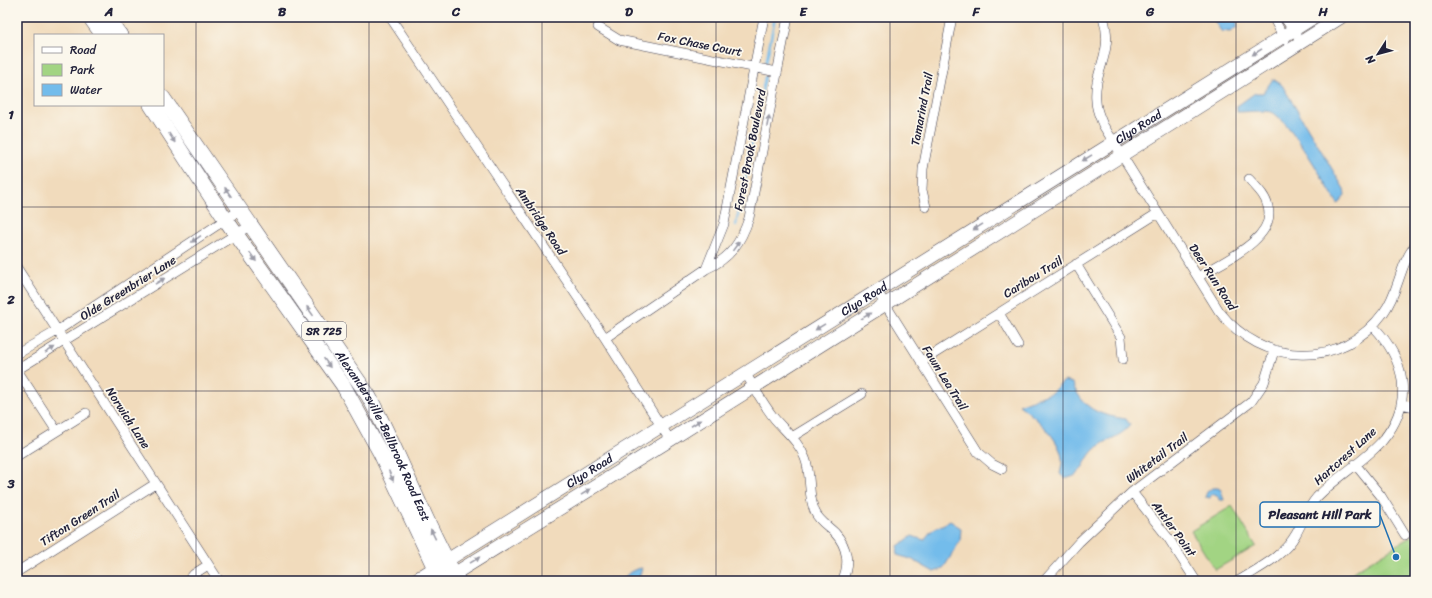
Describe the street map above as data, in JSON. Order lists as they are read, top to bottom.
{
  "streets": {
    "main road": ["SR 725", "Alexandersville-Bellbrook Road East"],
    "street": [
      "Fox Chase Court",
      "Tamarind Trail",
      "Clyo Road",
      "Forest Brook Boulevard",
      "Ambridge Road",
      "Caribou Trail",
      "Deer Run Road",
      "Olde Greenbrier Lane",
      "Fawn Lea Trail",
      "Norwich Lane",
      "Hartcrest Lane",
      "Whitetail Trail",
      "Tifton Green Trail",
      "Antler Point"
    ]
  },
  "crossings": [
    ["Fox Chase Court", "Forest Brook Boulevard"],
    ["Clyo Road", "Ambridge Road"],
    ["Clyo Road", "Deer Run Road"],
    ["Clyo Road", "Fawn Lea Trail"],
    ["Clyo Road", "Alexandersville-Bellbrook Road East"],
    ["Forest Brook Boulevard", "Ambridge Road"],
    ["Caribou Trail", "Deer Run Road"],
    ["Caribou Trail", "Fawn Lea Trail"],
    ["Deer Run Road", "Hartcrest Lane"],
    ["Deer Run Road", "Whitetail Trail"],
    ["Olde Greenbrier Lane", "Norwich Lane"],
    ["Olde Greenbrier Lane", "Alexandersville-Bellbrook Road East"],
    ["Norwich Lane", "Tifton Green Trail"],
    ["Whitetail Trail", "Antler Point"]
  ],
  "places": ["Pleasant Hill Park"],
  "legend": ["Road", "Park", "Water"],
  "north": "bottom left",
  "grid": {
    "columns": [
      "A",
      "B",
      "C",
      "D",
      "E",
      "F",
      "G",
      "H"
    ],
    "rows": ["1", "2", "3"]
  }
}
